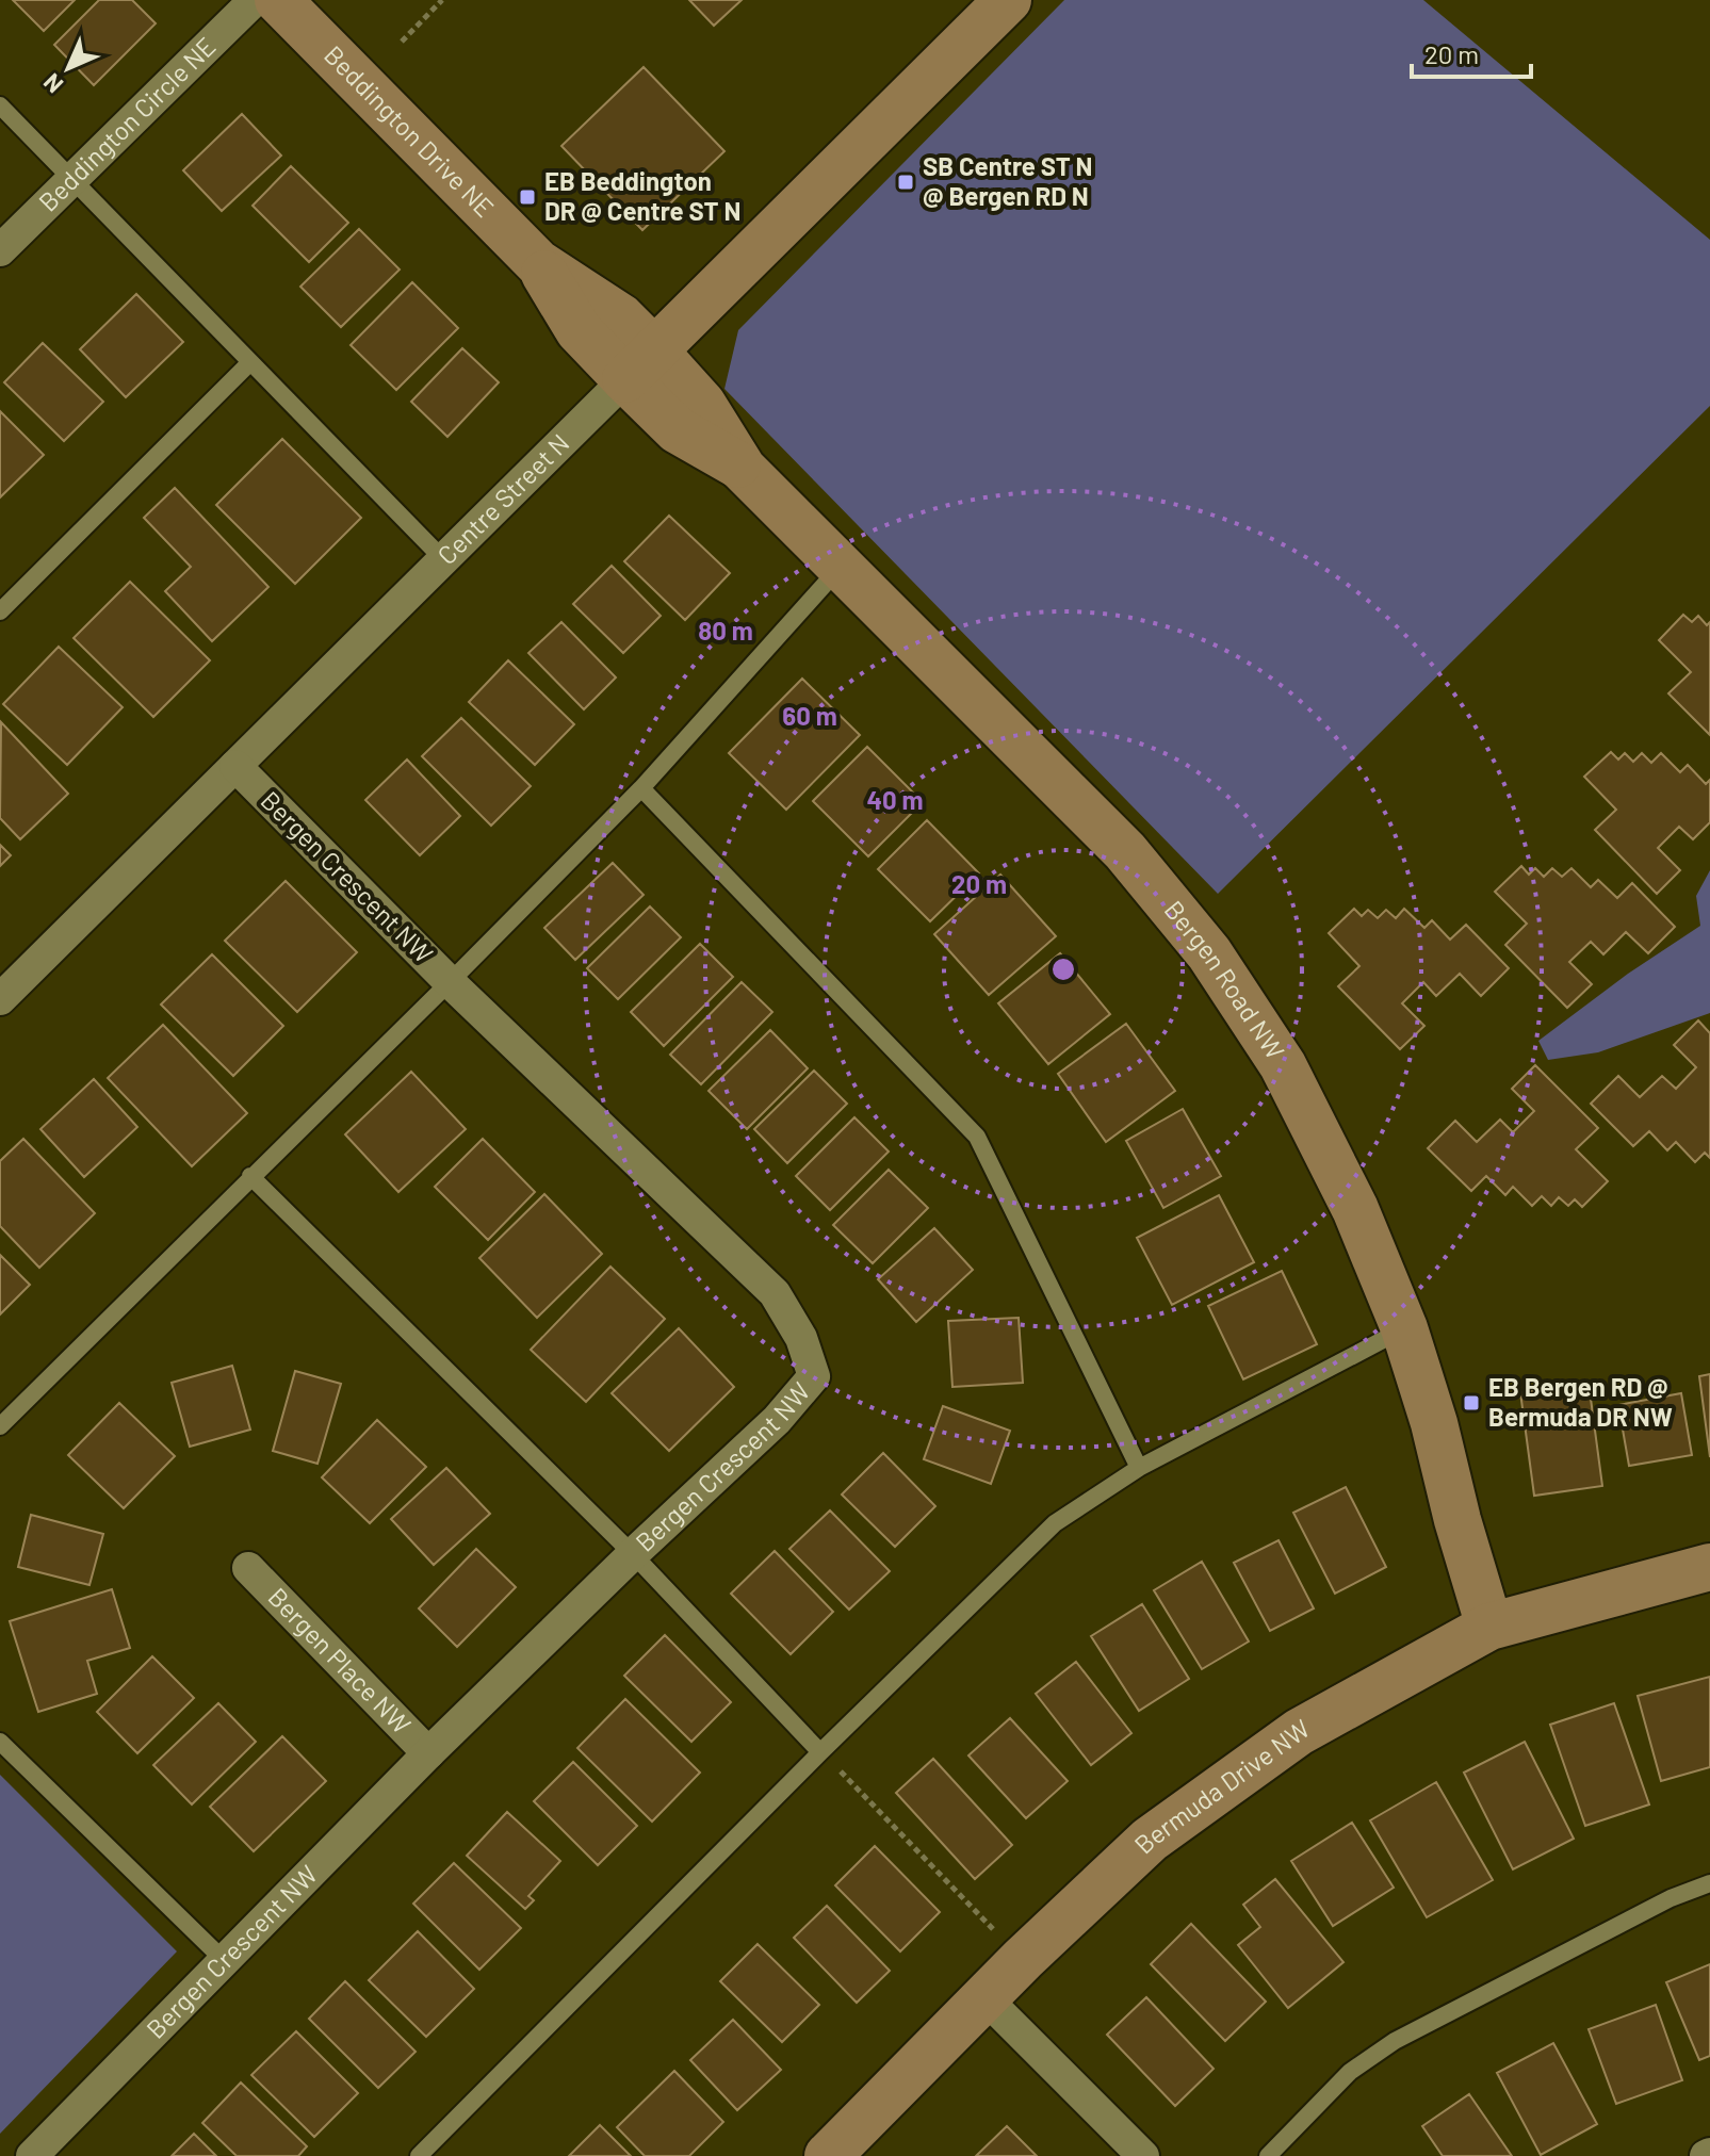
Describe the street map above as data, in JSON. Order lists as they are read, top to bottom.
{
  "streets": {
    "street": [
      "Beddington Circle NE",
      "Beddington Drive NE",
      "Centre Street N",
      "Bergen Crescent NW",
      "Bergen Road NW",
      "Bergen Place NW",
      "Bermuda Drive NW"
    ]
  },
  "crossings": [
    ["Beddington Drive NE", "Centre Street N"],
    ["Beddington Drive NE", "Bergen Road NW"],
    ["Centre Street N", "Bergen Crescent NW"],
    ["Centre Street N", "Bergen Road NW"],
    ["Bergen Crescent NW", "Bergen Place NW"],
    ["Bergen Road NW", "Bermuda Drive NW"]
  ],
  "places": {
    "transit": ["SB Centre ST N @ Bergen RD N", "EB Beddington DR @ Centre ST N", "EB Bergen RD @ Bermuda DR NW"]
  },
  "scale_bar": "20 m",
  "north": "bottom left",
  "rings": [
    "80 m",
    "60 m",
    "40 m",
    "20 m"
  ]
}
